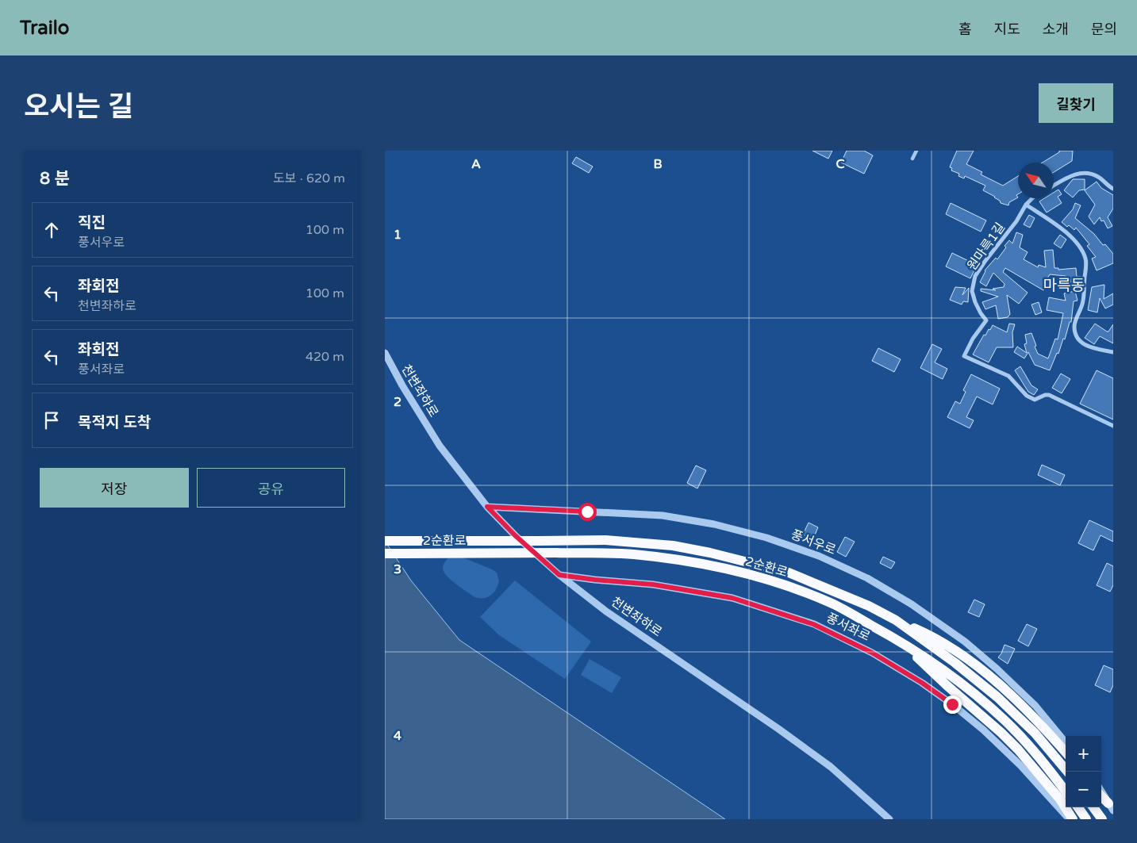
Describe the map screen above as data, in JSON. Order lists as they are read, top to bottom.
{
  "streets": {
    "highway": ["2순환로"],
    "street": [
      "원마륵1길",
      "천변좌하로",
      "풍서우로",
      "풍서좌로"
    ]
  },
  "crossings": [
    ["천변좌하로", "풍서우로"],
    ["천변좌하로", "풍서좌로"]
  ],
  "districts": ["마륵동"],
  "north": "top left",
  "page": {
    "header": "Trailo",
    "nav": [
      "홈",
      "지도",
      "소개",
      "문의"
    ],
    "title": "오시는 길",
    "buttons": [
      "길찾기",
      ["저장", "공유"]
    ],
    "heading": ["8 분", "도보 · 620 m"],
    "list": [
      ["직진", "풍서우로", "100 m"],
      ["좌회전", "천변좌하로", "100 m"],
      ["좌회전", "풍서좌로", "420 m"],
      "목적지 도착"
    ],
    "map_buttons": ["+", "−"]
  },
  "grid": {
    "columns": ["A", "B", "C"],
    "rows": [
      "1",
      "2",
      "3",
      "4"
    ]
  }
}
